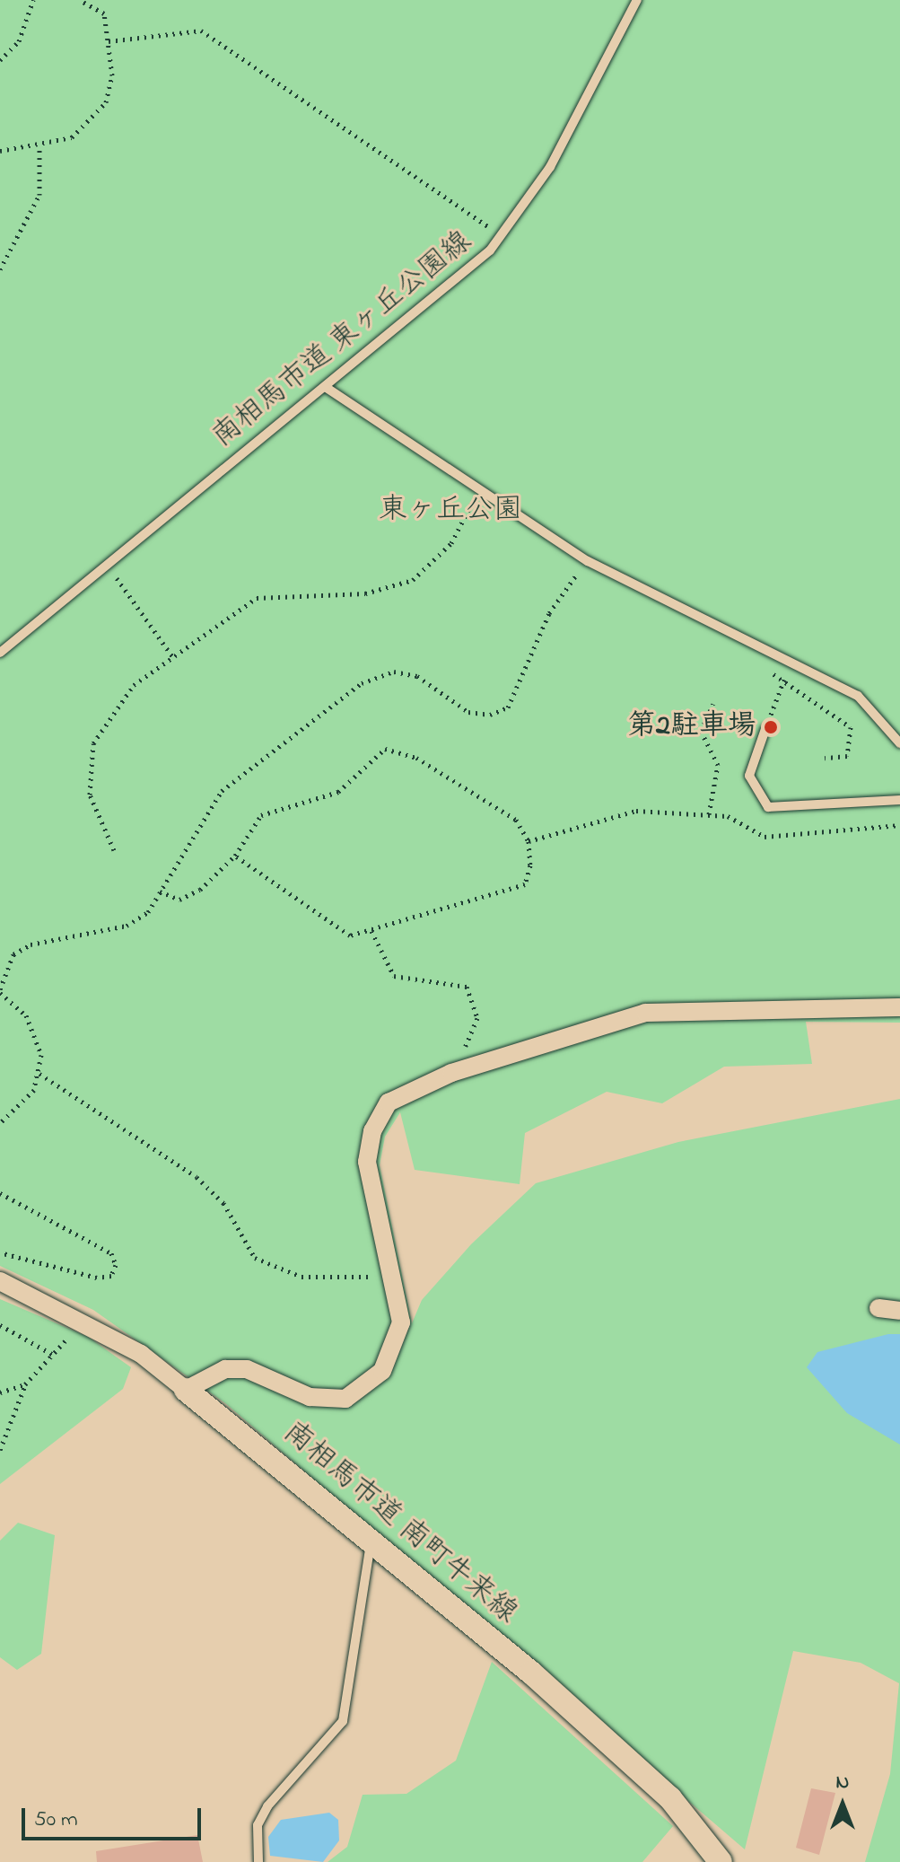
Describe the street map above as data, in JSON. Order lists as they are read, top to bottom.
{
  "streets": {
    "street": ["南相馬市道 南町牛来線"],
    "lane": ["南相馬市道 東ヶ丘公園線"]
  },
  "parks": ["東ヶ丘公園"],
  "places": ["第2駐車場"],
  "scale_bar": "50 m",
  "north": "top"
}
